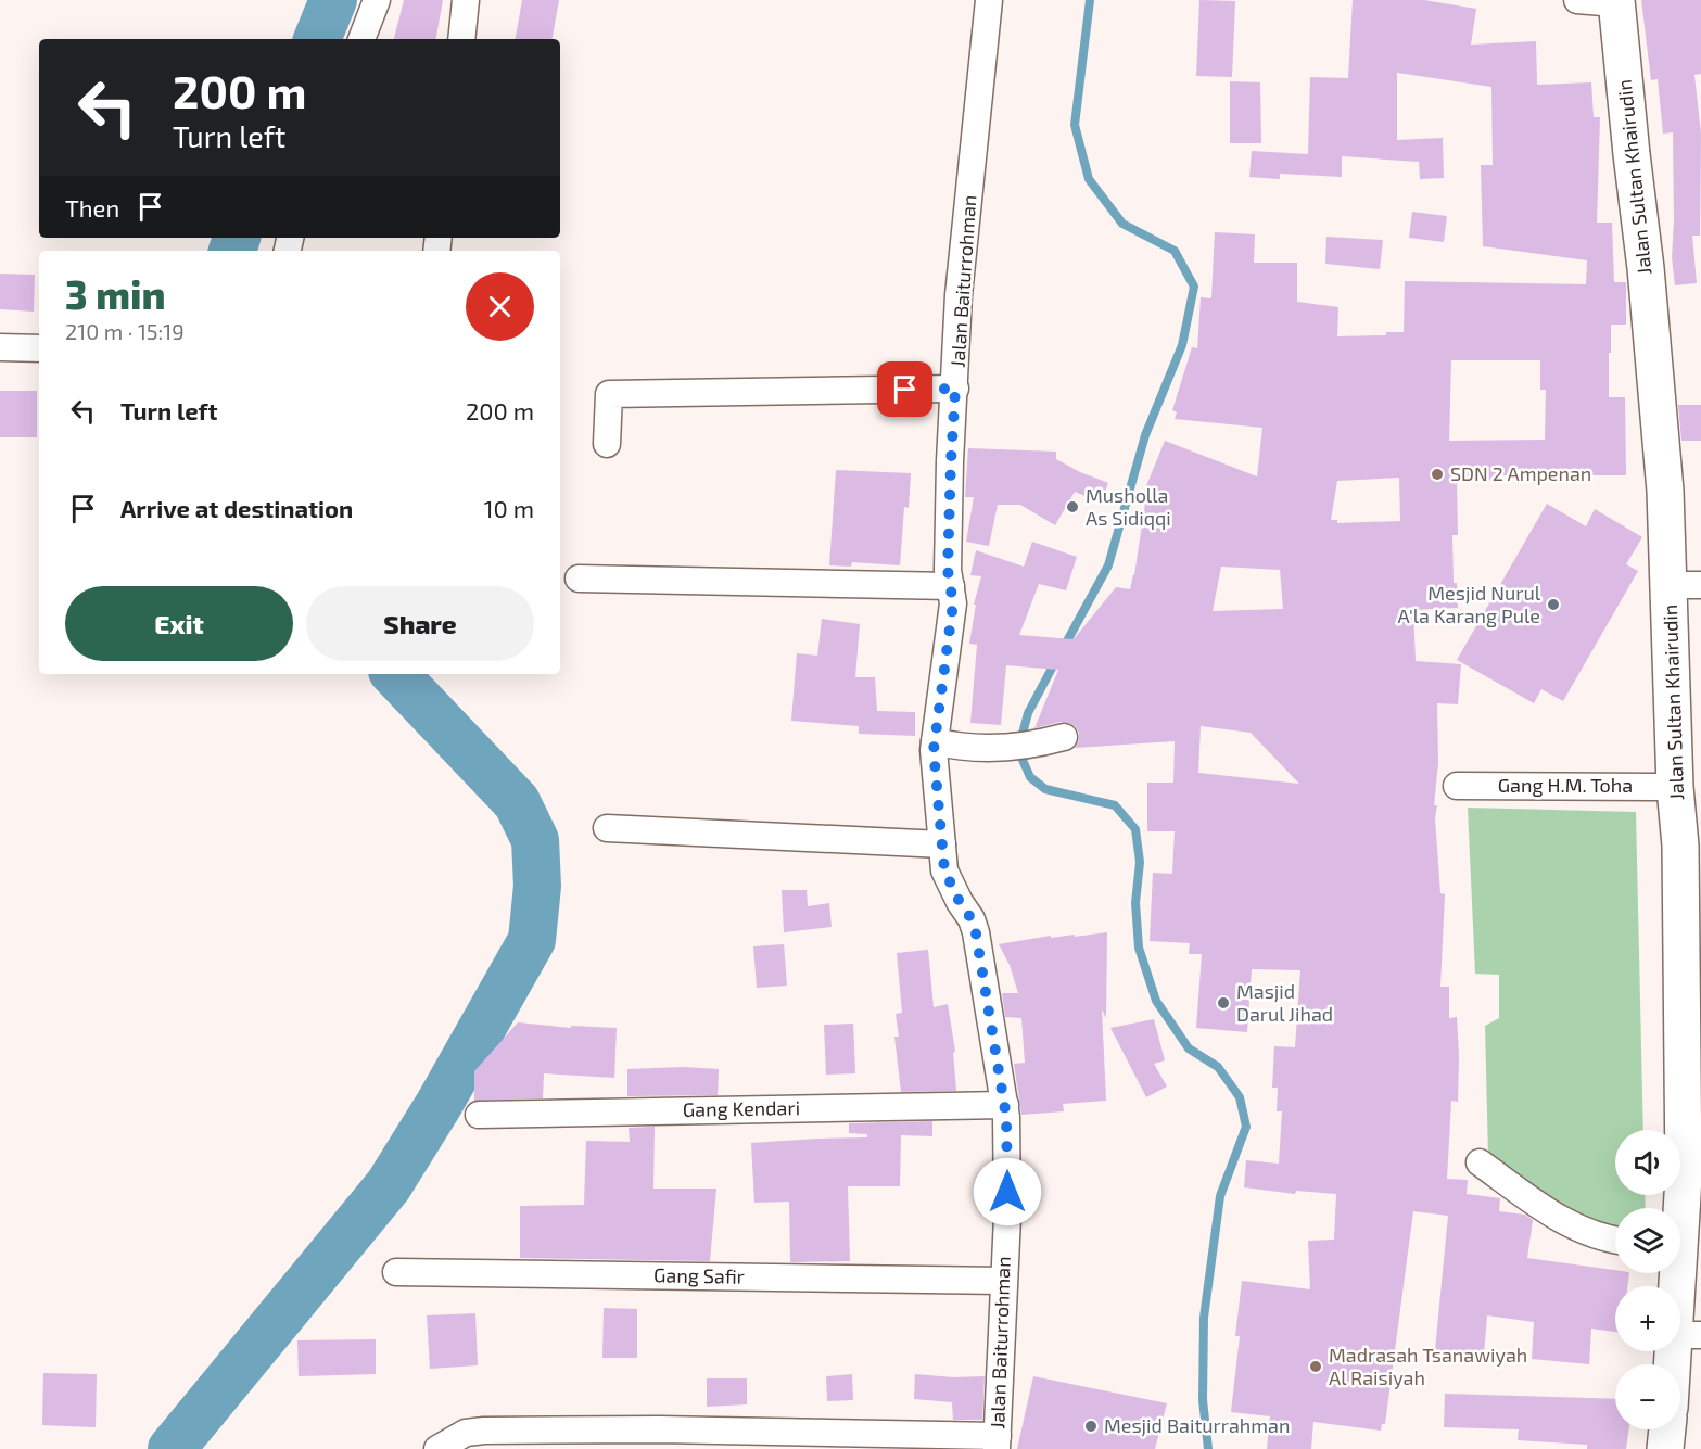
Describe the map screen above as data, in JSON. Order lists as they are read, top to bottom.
{
  "streets": {
    "main road": ["Jalan Sultan Khairudin"],
    "street": [
      "Jalan Baiturrohman",
      "Gang H.M. Toha",
      "Gang Kendari",
      "Gang Safir"
    ]
  },
  "crossings": [
    ["Jalan Sultan Khairudin", "Gang H.M. Toha"],
    ["Jalan Baiturrohman", "Gang Kendari"],
    ["Jalan Baiturrohman", "Gang Safir"]
  ],
  "places": [
    "SDN 2 Ampenan",
    "Musholla As Sidiqqi",
    "Mesjid Nurul A'la Karang Pule",
    "Masjid Darul Jihad",
    "Madrasah Tsanawiyah Al Raisiyah",
    "Mesjid Baiturrahman"
  ],
  "page": {
    "turn": ["200 m", "Turn left"],
    "then": "Then",
    "heading": ["3 min", "210 m · 15:19"],
    "list": [
      {
        "name": "Turn left",
        "value": "200 m"
      },
      {
        "name": "Arrive at destination",
        "value": "10 m"
      }
    ],
    "buttons": ["Exit", "Share"],
    "map_buttons": ["+", "−"]
  }
}
